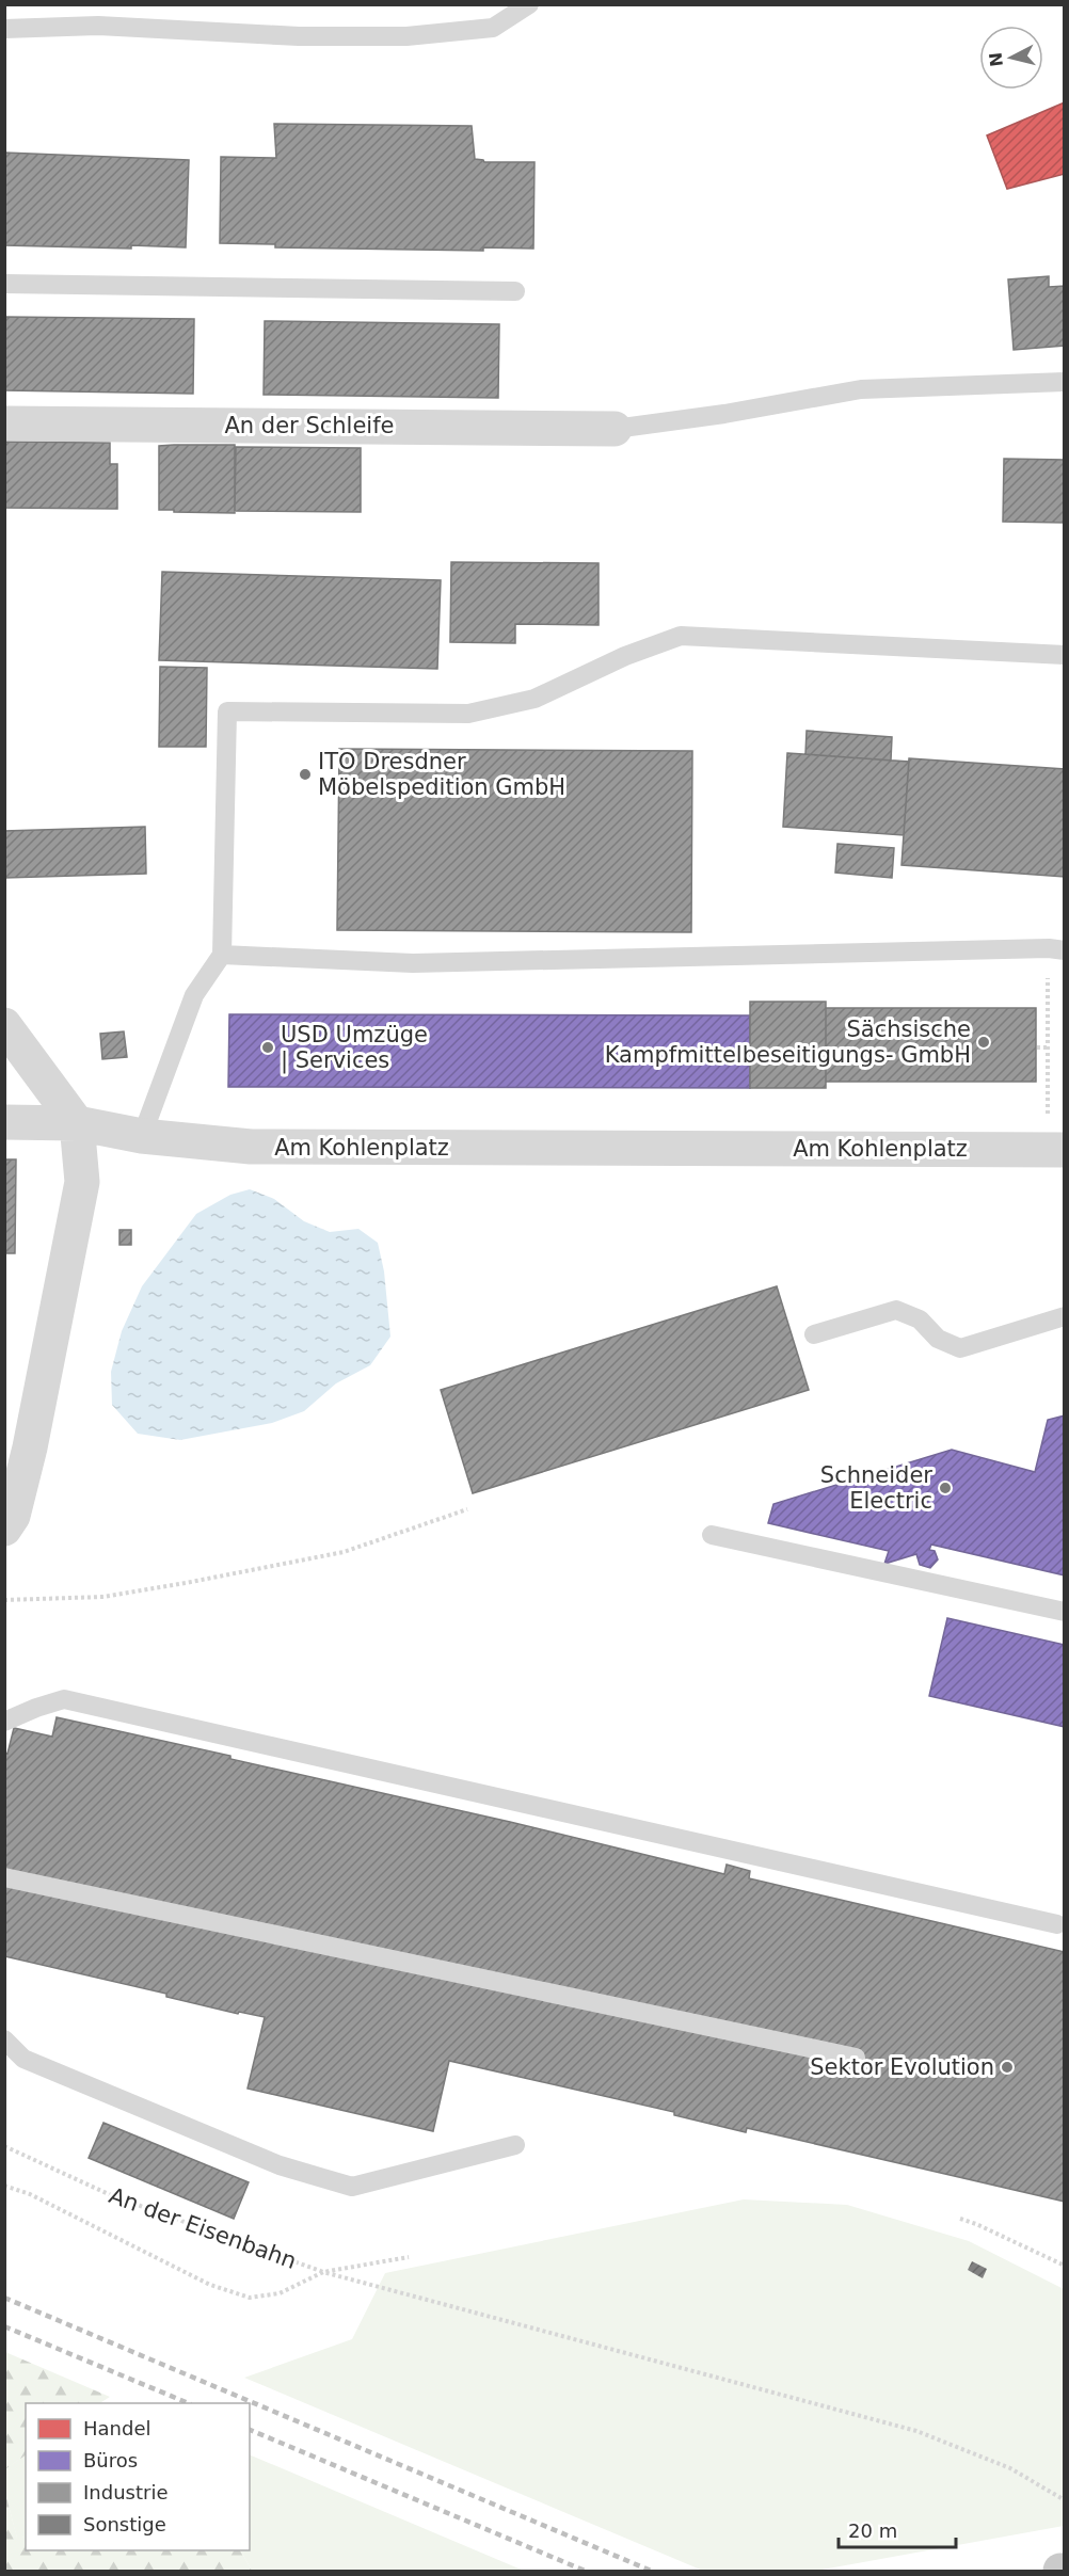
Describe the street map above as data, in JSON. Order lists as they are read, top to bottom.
{
  "streets": {
    "street": ["An der Schleife", "Am Kohlenplatz"],
    "path": ["An der Eisenbahn"]
  },
  "places": [
    "ITO Dresdner Möbelspedition GmbH",
    "Sächsische Kampfmittelbeseitigungs- GmbH",
    "USD Umzüge | Services",
    "Schneider Electric",
    "Sektor Evolution"
  ],
  "legend": [
    "Handel",
    "Büros",
    "Industrie",
    "Sonstige"
  ],
  "scale_bar": "20 m",
  "north": "left"
}
